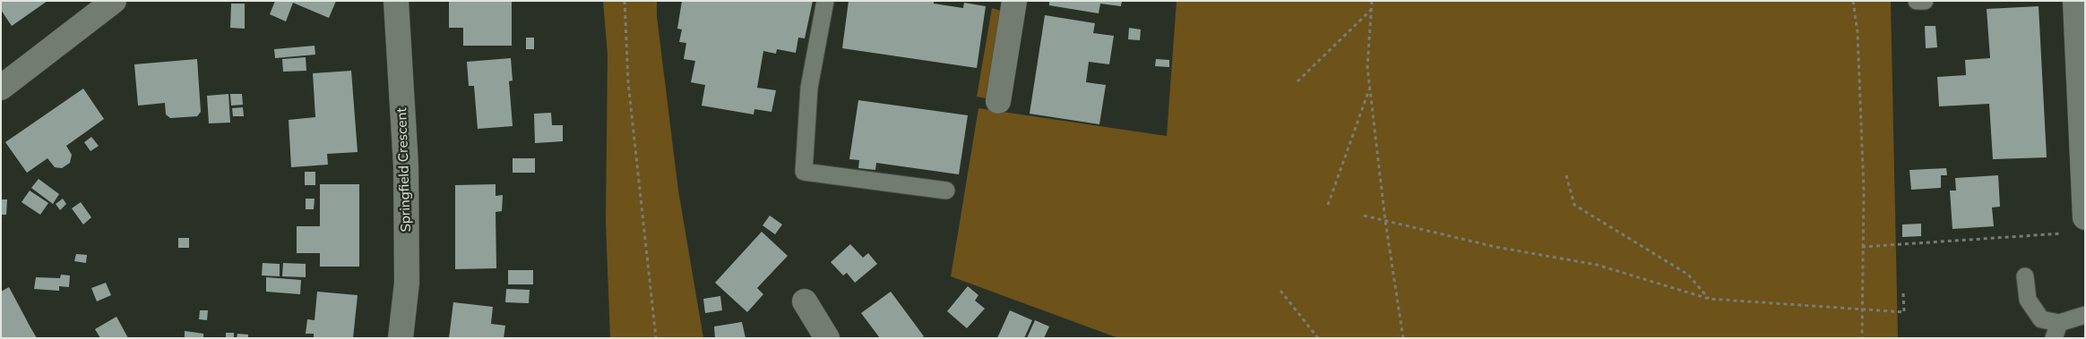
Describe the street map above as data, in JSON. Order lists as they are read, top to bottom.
{
  "streets": {
    "street": ["Springfield Crescent"]
  }
}
